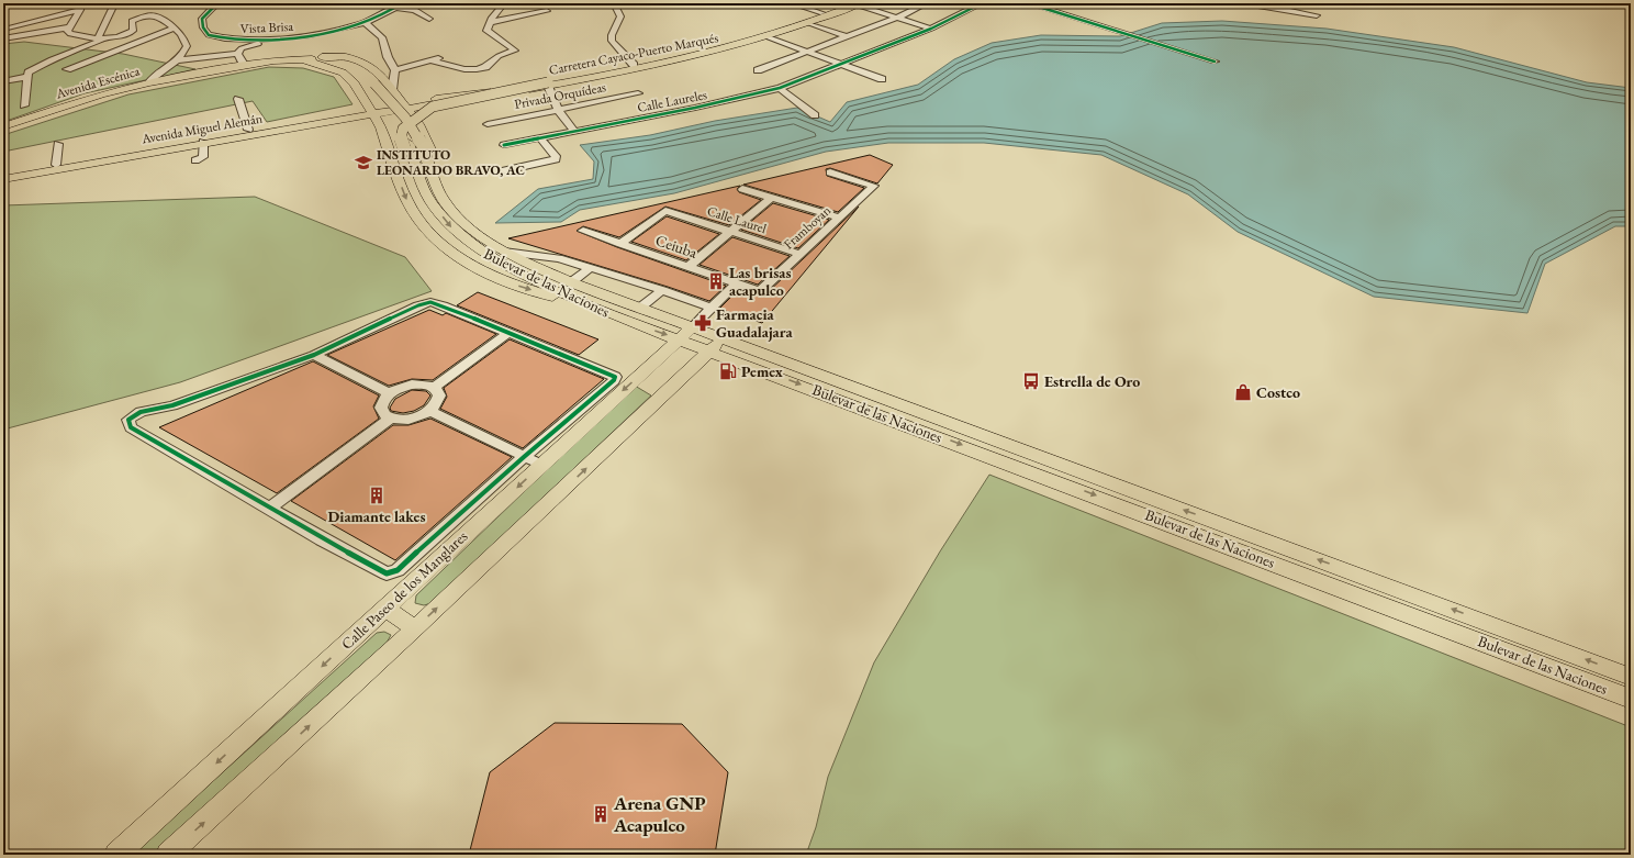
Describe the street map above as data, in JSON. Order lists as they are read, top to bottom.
{
  "streets": {
    "main road": [
      "Carretera Cayaco-Puerto Marqués",
      "Avenida Escénica",
      "Avenida Miguel Alemán",
      "Bulevar de las Naciones",
      "Calle Paseo de los Manglares"
    ],
    "street": [
      "Vista Brisa",
      "Privada Orquídeas",
      "Calle Laureles",
      "Calle Laurel",
      "Framboyan",
      "Ceiuba"
    ]
  },
  "crossings": [
    ["Carretera Cayaco-Puerto Marqués", "Avenida Miguel Alemán"],
    ["Avenida Escénica", "Bulevar de las Naciones"],
    ["Calle Laurel", "Framboyan"],
    ["Calle Laurel", "Ceiuba"],
    ["Framboyan", "Ceiuba"],
    ["Bulevar de las Naciones", "Calle Paseo de los Manglares"]
  ],
  "places": {
    "school or university": ["INSTITUTO LEONARDO BRAVO, AC"],
    "building": ["Las brisas acapulco", "Diamante lakes", "Arena GNP Acapulco"],
    "pharmacy": ["Farmacia Guadalajara"],
    "fuel station": ["Pemex"],
    "bus stop": ["Estrella de Oro"],
    "shop": ["Costco"]
  }
}
